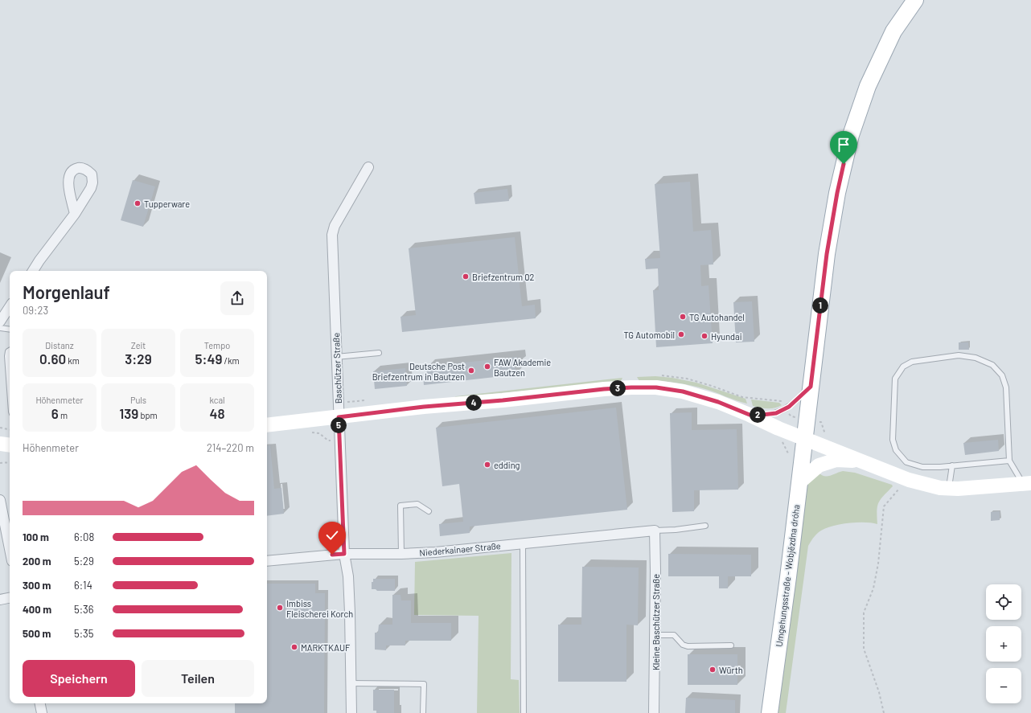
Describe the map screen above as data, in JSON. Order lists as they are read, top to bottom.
{
  "streets": {
    "main road": ["Umgehungsstraße - Wobjězdna dróha"],
    "street": ["Baschützer Straße", "Niederkainaer Straße", "Kleine Baschützer Straße"]
  },
  "crossings": [
    ["Baschützer Straße", "Niederkainaer Straße"],
    ["Niederkainaer Straße", "Kleine Baschützer Straße"]
  ],
  "places": [
    "Tupperware",
    "Briefzentrum 02",
    "TG Autohandel",
    "TG Automobil",
    "Hyundai",
    "FAW Akademie Bautzen",
    "Deutsche Post Briefzentrum in Bautzen",
    "edding",
    "Imbiss Fleischerei Korch",
    "MARKTKAUF",
    "Würth"
  ],
  "page": {
    "heading": ["Morgenlauf", "09:23"],
    "pins": [
      "1",
      "3",
      "4",
      "2",
      "5"
    ],
    "stats": [
      ["Distanz", "0.60 km"],
      ["Zeit", "3:29"],
      ["Tempo", "5:49 /km"],
      ["Höhenmeter", "6 m"],
      ["Puls", "139 bpm"],
      ["kcal", "48"]
    ],
    "chart": ["Höhenmeter", "214–220 m"],
    "list": [
      {
        "name": "100 m",
        "note": "6:08"
      },
      {
        "name": "200 m",
        "note": "5:29"
      },
      {
        "name": "300 m",
        "note": "6:14"
      },
      {
        "name": "400 m",
        "note": "5:36"
      },
      {
        "name": "500 m",
        "note": "5:35"
      }
    ],
    "map_buttons": ["+", "−"],
    "buttons": ["Speichern", "Teilen"]
  }
}
